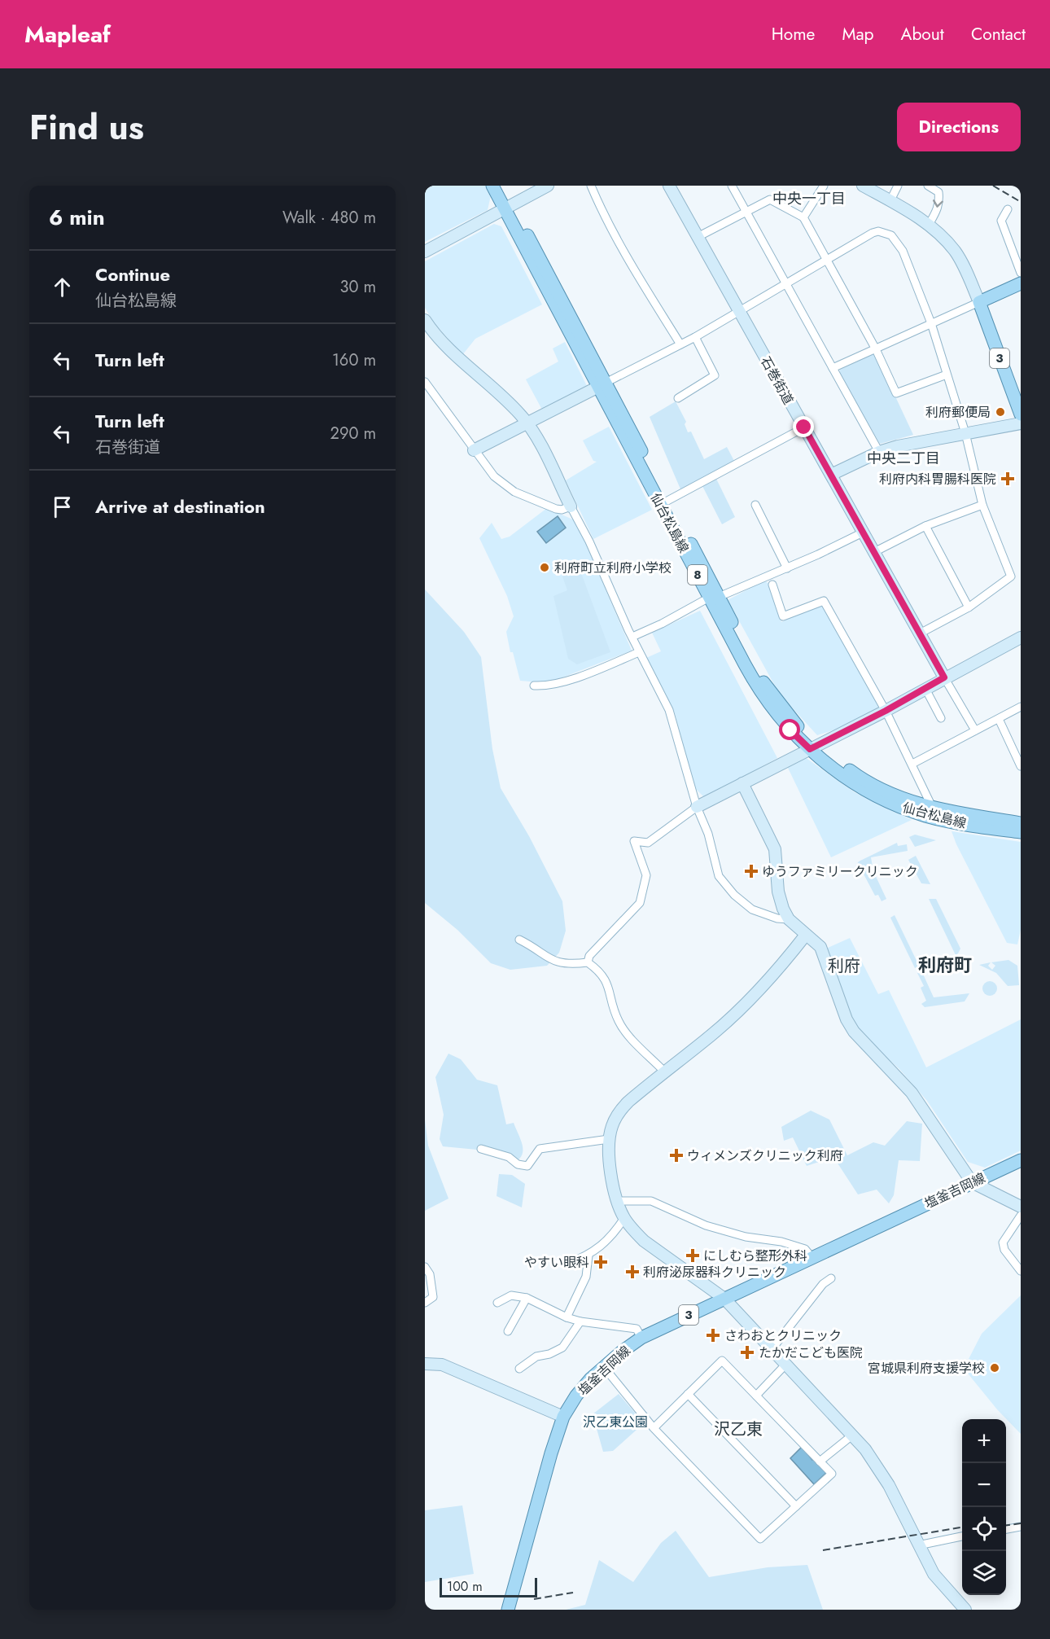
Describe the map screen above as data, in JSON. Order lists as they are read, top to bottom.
{
  "streets": {
    "main road": [
      "3",
      "仙台松島線",
      "8",
      "塩釜吉岡線"
    ],
    "street": ["石巻街道"]
  },
  "districts": [
    "中央一丁目",
    "中央二丁目",
    "利府町",
    "利府",
    "沢乙東"
  ],
  "parks": ["沢乙東公園"],
  "places": {
    "other": ["利府郵便局", "利府町立利府小学校", "宮城県利府支援学校"],
    "health": [
      "利府内科胃腸科医院",
      "ゆうファミリークリニック",
      "ウィメンズクリニック利府",
      "にしむら整形外科",
      "やすい眼科",
      "利府泌尿器科クリニック",
      "さわおとクリニック",
      "たかだこども医院"
    ]
  },
  "scale_bar": "100 m",
  "page": {
    "header": "Mapleaf",
    "nav": [
      "Home",
      "Map",
      "About",
      "Contact"
    ],
    "title": "Find us",
    "buttons": "Directions",
    "heading": ["6 min", "Walk · 480 m"],
    "list": [
      ["Continue", "仙台松島線", "30 m"],
      ["Turn left", "160 m"],
      ["Turn left", "石巻街道", "290 m"],
      "Arrive at destination"
    ],
    "map_buttons": ["+", "−"],
    "scale": "100 m"
  }
}
